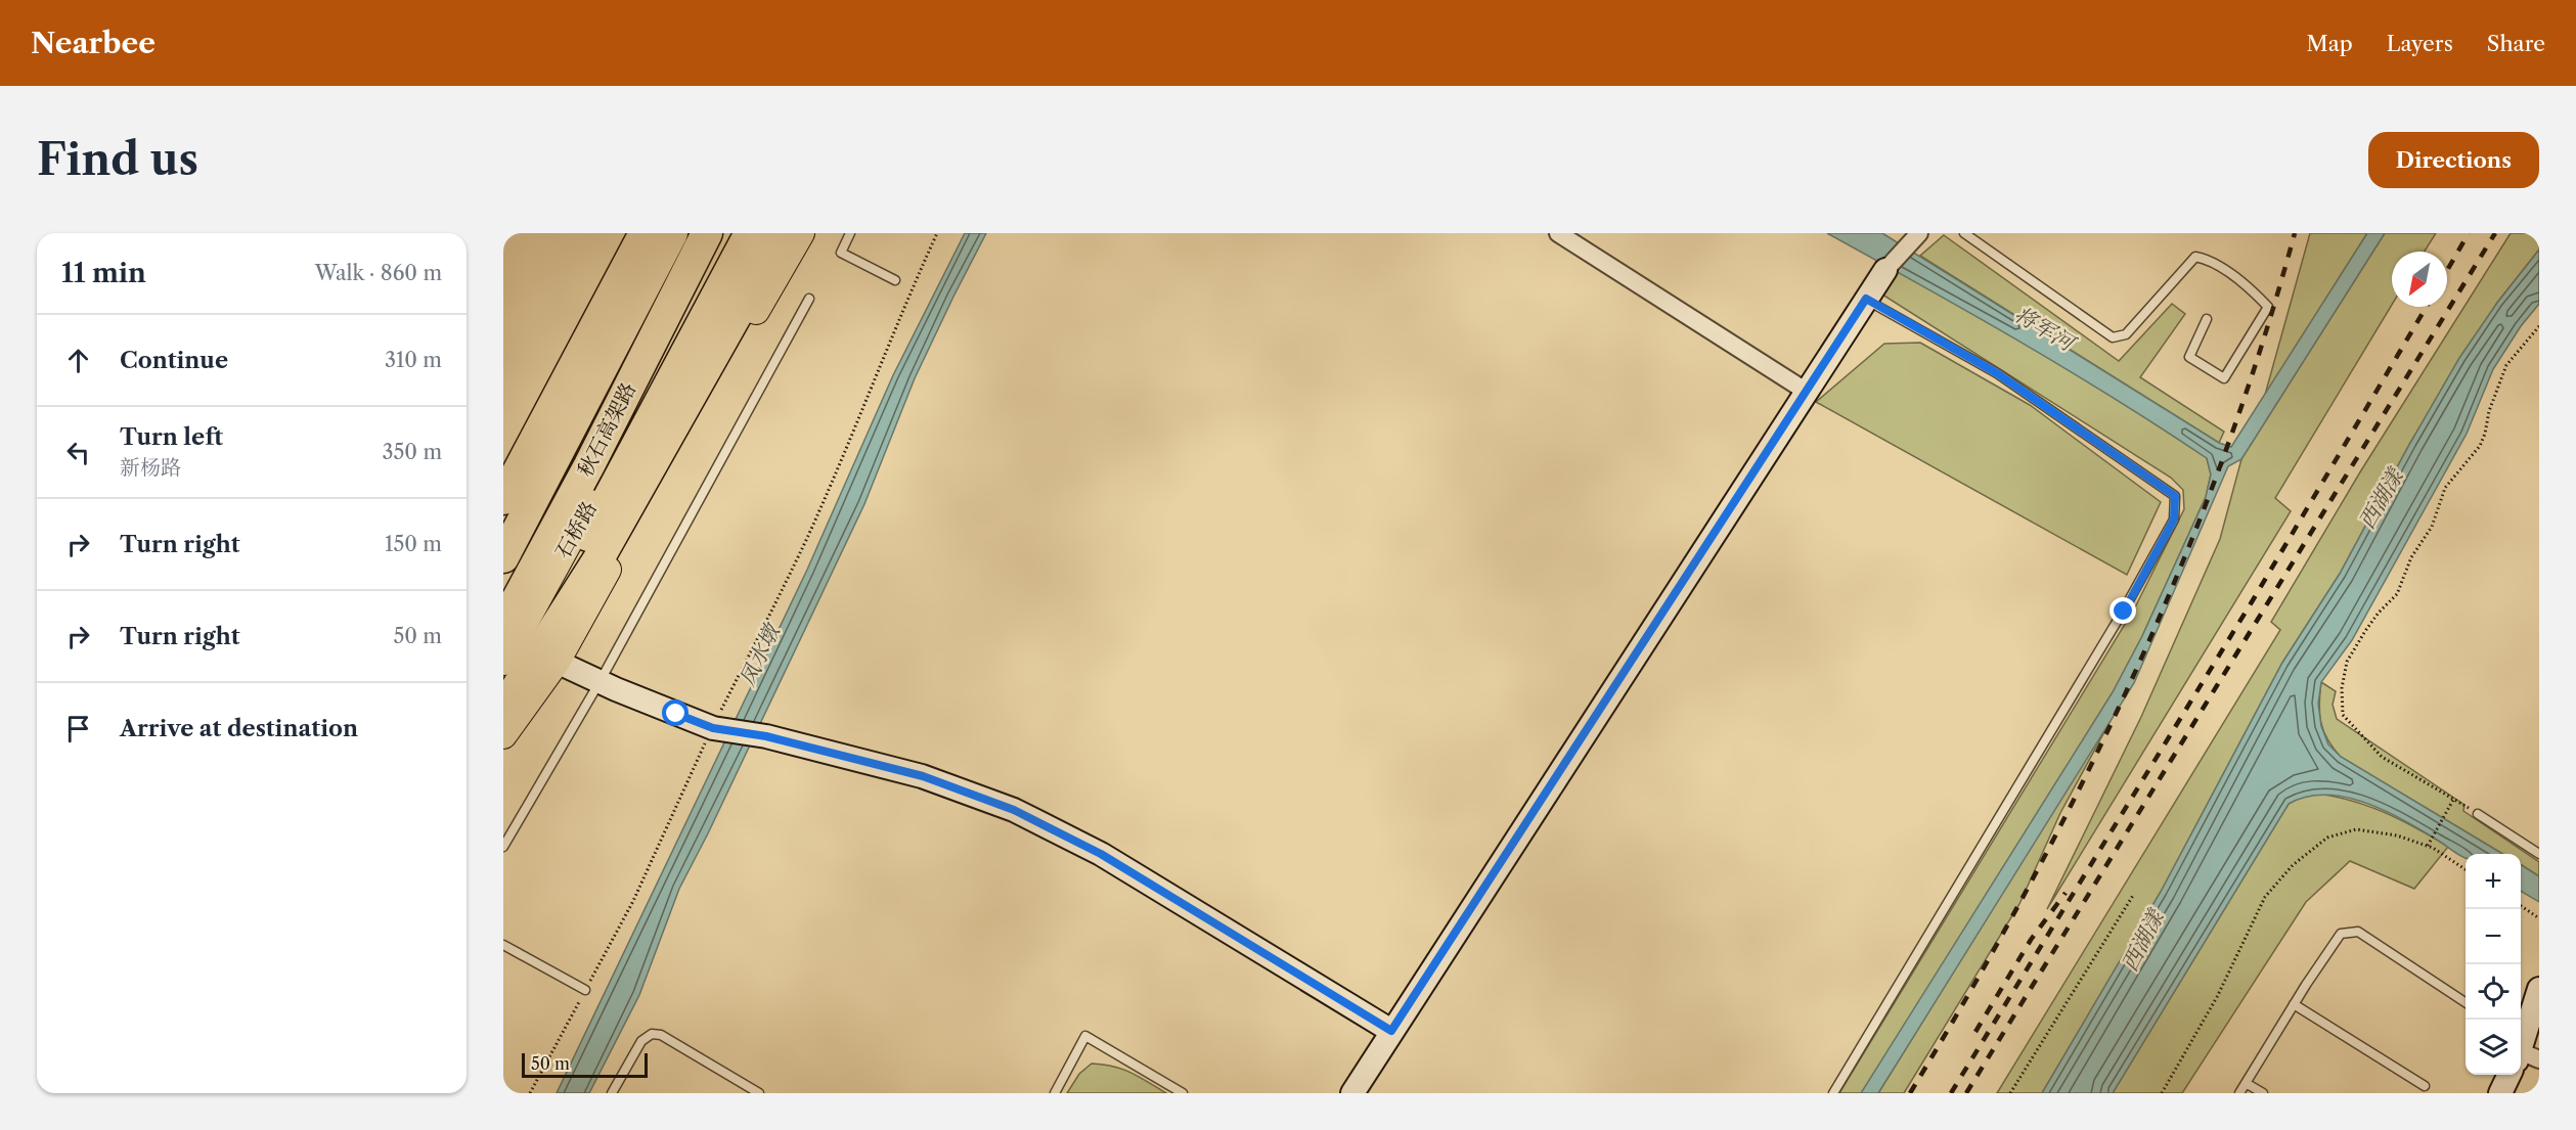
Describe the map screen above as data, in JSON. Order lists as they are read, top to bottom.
{
  "streets": {
    "highway": ["秋石高架路"],
    "main road": ["石桥路"]
  },
  "water": ["将军河", "西湖漾", "凤水墩"],
  "scale_bar": "50 m",
  "north": "bottom left",
  "page": {
    "header": "Nearbee",
    "nav": ["Map", "Layers", "Share"],
    "buttons": "Directions",
    "title": "Find us",
    "heading": ["11 min", "Walk · 860 m"],
    "list": [
      ["Continue", "310 m"],
      ["Turn left", "新杨路", "350 m"],
      ["Turn right", "150 m"],
      ["Turn right", "50 m"],
      "Arrive at destination"
    ],
    "map_buttons": ["+", "−"],
    "scale": "50 m"
  }
}
